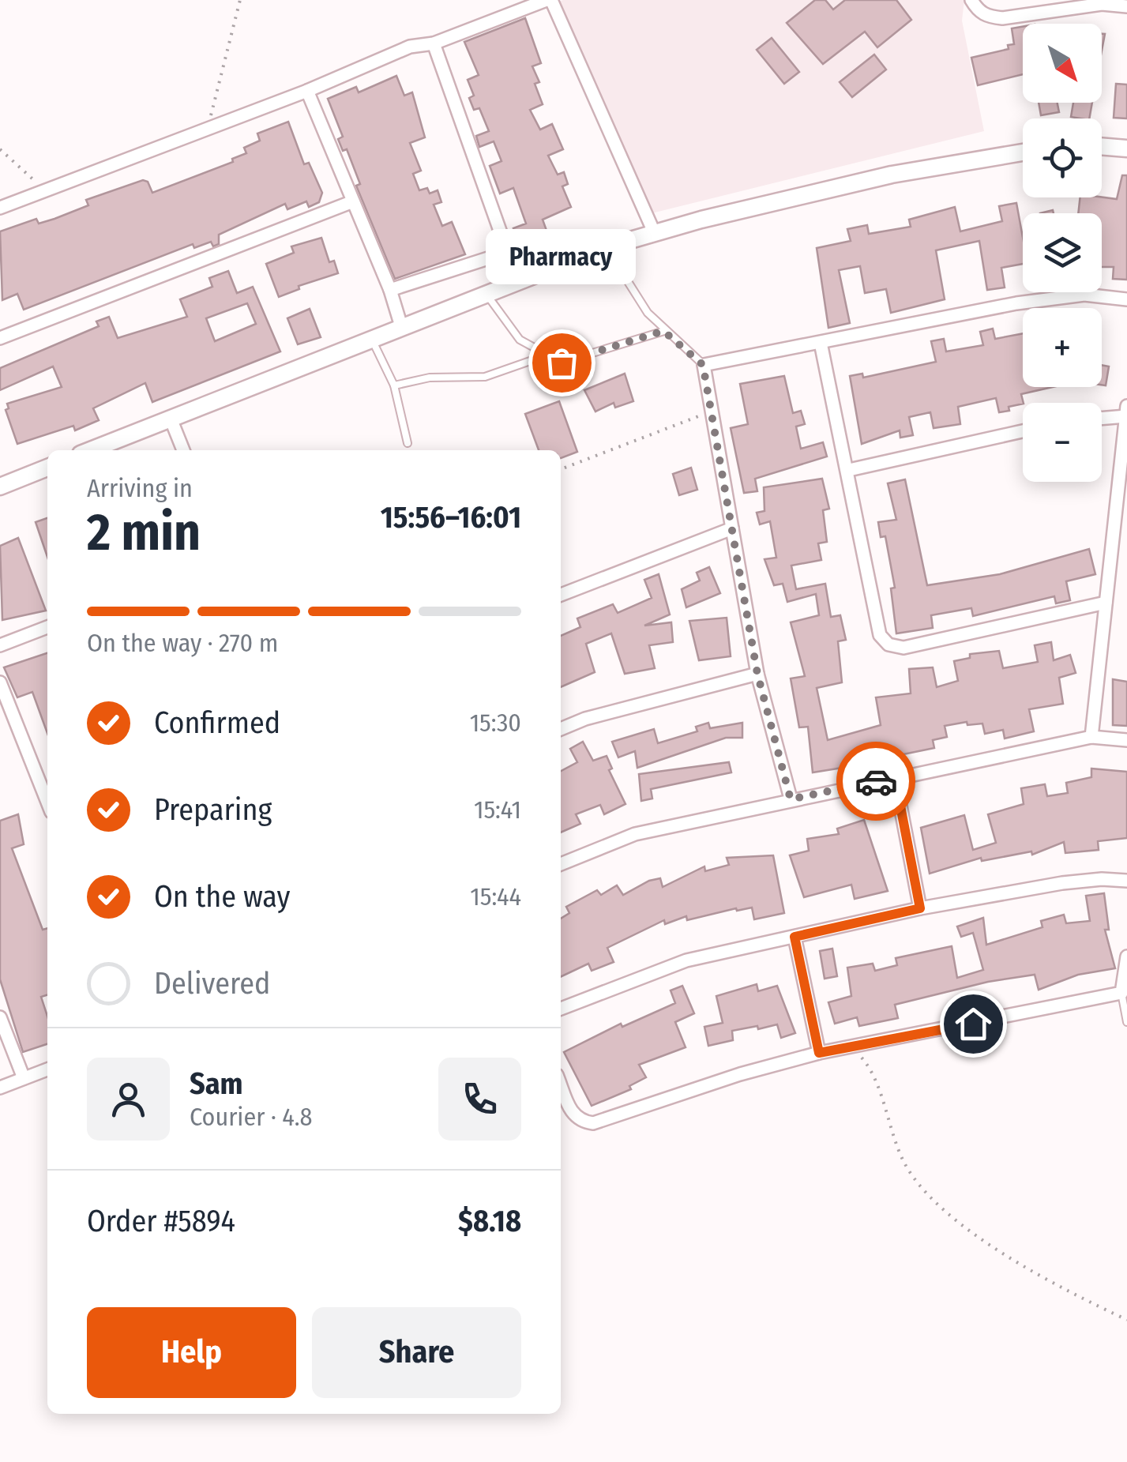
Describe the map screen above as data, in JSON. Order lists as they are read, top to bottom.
{
  "places": ["Pharmacy"],
  "north": "bottom right",
  "page": {
    "map_buttons": ["+", "−"],
    "bubble": "Pharmacy",
    "heading": ["2 min", "Arriving in", "15:56–16:01"],
    "panel": [
      "Sam",
      "Courier · 4.8",
      "Order #5894",
      "$8.18"
    ],
    "bar": "On the way · 270 m",
    "list": [
      ["Confirmed", "15:30"],
      ["Preparing", "15:41"],
      ["On the way", "15:44"],
      "Delivered"
    ],
    "buttons": ["Help", "Share"]
  }
}
